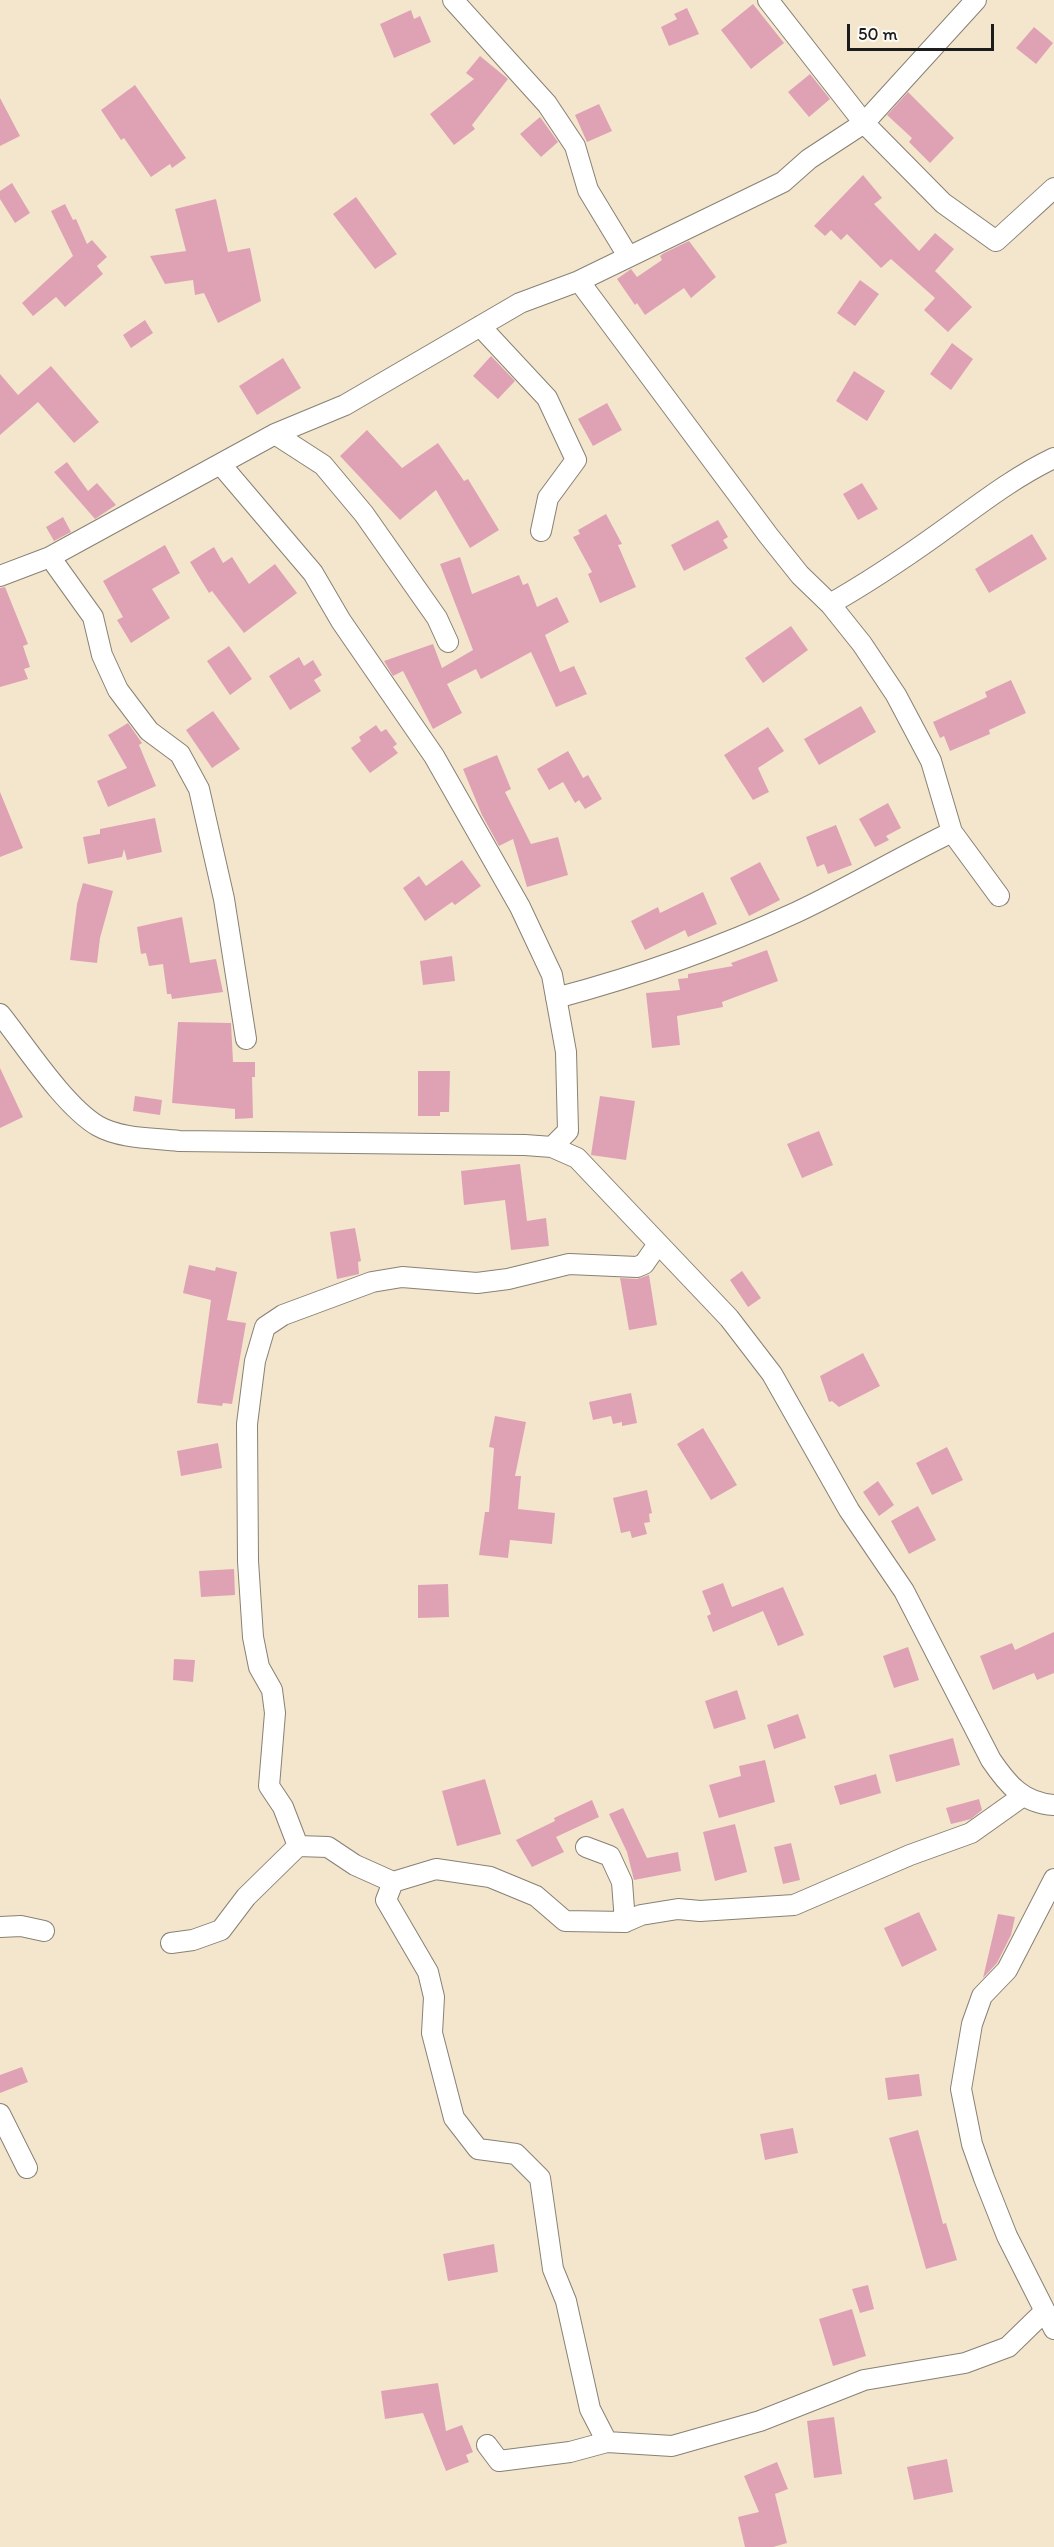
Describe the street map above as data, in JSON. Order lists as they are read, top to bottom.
{
  "scale_bar": "50 m"
}
